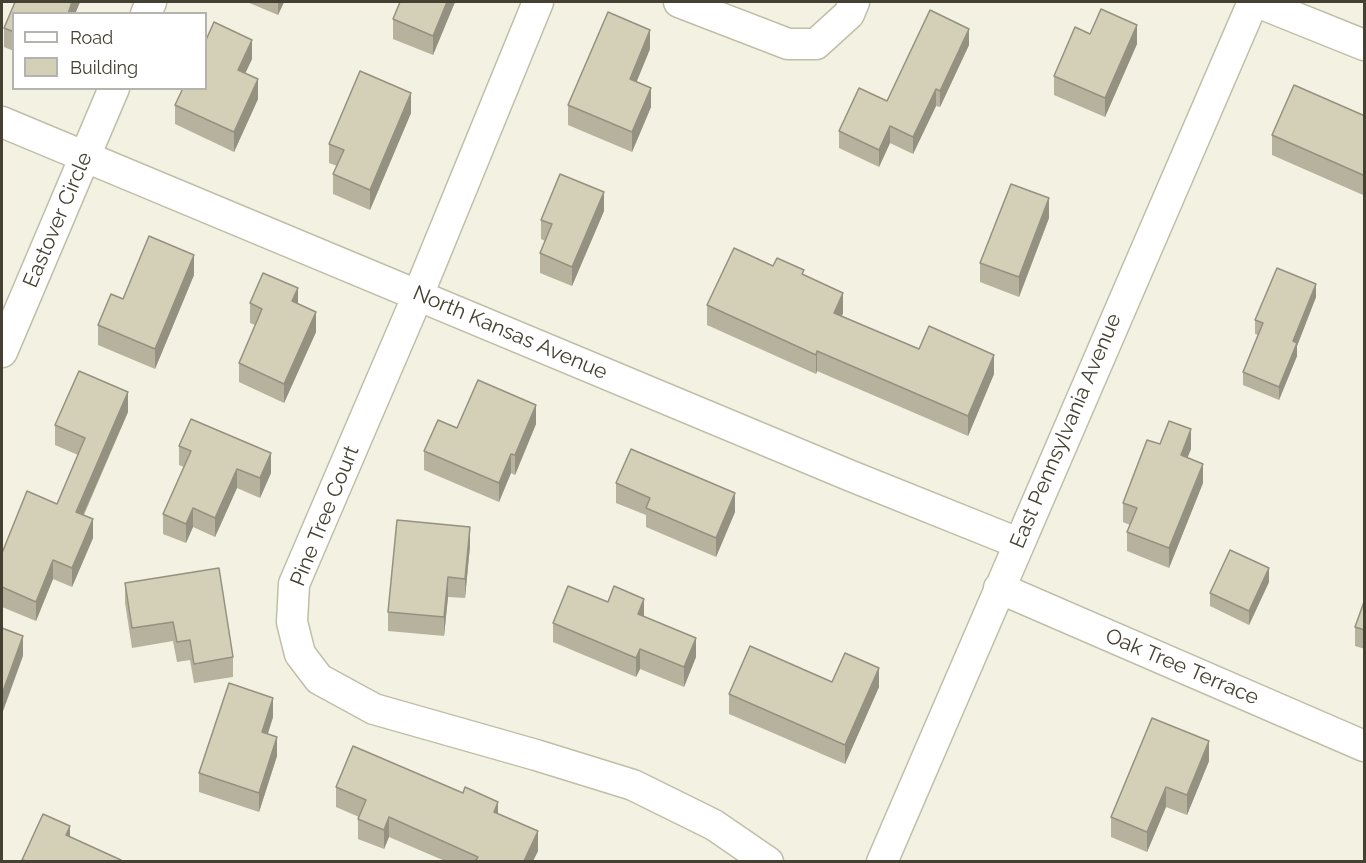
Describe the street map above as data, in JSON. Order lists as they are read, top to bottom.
{
  "streets": {
    "street": [
      "Eastover Circle",
      "North Kansas Avenue",
      "East Pennsylvania Avenue",
      "Pine Tree Court",
      "Oak Tree Terrace"
    ]
  },
  "crossings": [
    ["Eastover Circle", "North Kansas Avenue"],
    ["North Kansas Avenue", "East Pennsylvania Avenue"],
    ["North Kansas Avenue", "Pine Tree Court"],
    ["East Pennsylvania Avenue", "Oak Tree Terrace"]
  ],
  "legend": ["Road", "Building"]
}
